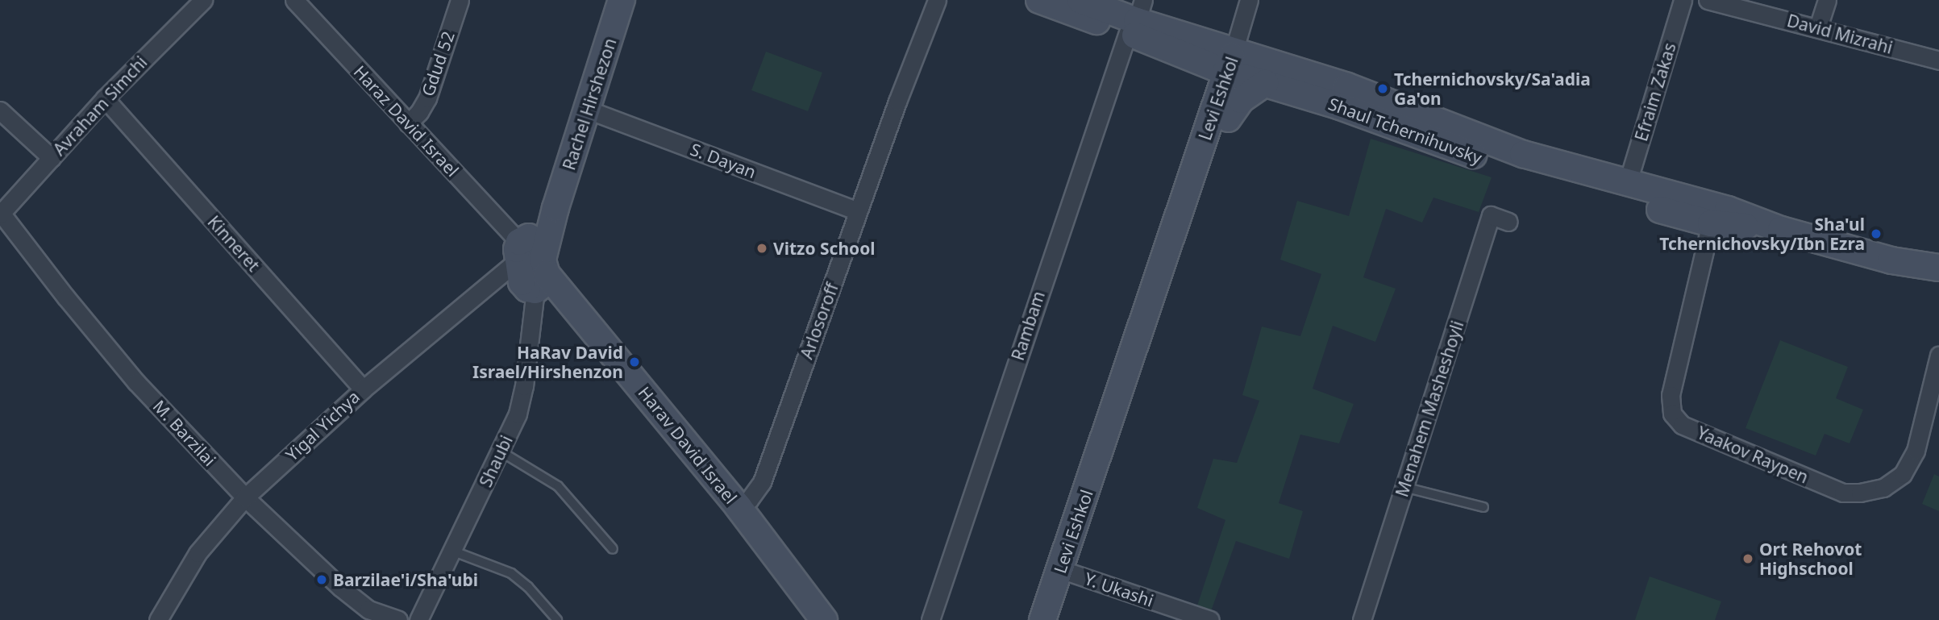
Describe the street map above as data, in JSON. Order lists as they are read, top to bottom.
{
  "streets": {
    "street": [
      "David Mizrahi",
      "Gdud 52",
      "Efraim Zakas",
      "Levi Eshkol",
      "Rachel Hirshezon",
      "Avraham Simchi",
      "Haraz David Israel",
      "Shaul Tchernihuvsky",
      "S. Dayan",
      "Kinneret",
      "Arlosoroff",
      "Rambam",
      "Menahem Masheshoyli",
      "Yigal Yichya",
      "M. Barzilai",
      "Harav David Israel",
      "Yaakov Raypen",
      "Shaubi",
      "Y. Ukashi"
    ]
  },
  "crossings": [
    ["Gdud 52", "Haraz David Israel"],
    ["Efraim Zakas", "Shaul Tchernihuvsky"],
    ["Levi Eshkol", "Shaul Tchernihuvsky"],
    ["Levi Eshkol", "Y. Ukashi"],
    ["Rachel Hirshezon", "Haraz David Israel"],
    ["Rachel Hirshezon", "S. Dayan"],
    ["Rachel Hirshezon", "Yigal Yichya"],
    ["Rachel Hirshezon", "Harav David Israel"],
    ["Rachel Hirshezon", "Shaubi"],
    ["Avraham Simchi", "Kinneret"],
    ["Avraham Simchi", "M. Barzilai"],
    ["Haraz David Israel", "Yigal Yichya"],
    ["Haraz David Israel", "Harav David Israel"],
    ["Haraz David Israel", "Shaubi"],
    ["Shaul Tchernihuvsky", "Rambam"],
    ["Shaul Tchernihuvsky", "Yaakov Raypen"],
    ["S. Dayan", "Arlosoroff"],
    ["Kinneret", "Yigal Yichya"],
    ["Arlosoroff", "Harav David Israel"],
    ["Yigal Yichya", "M. Barzilai"],
    ["Yigal Yichya", "Harav David Israel"],
    ["Yigal Yichya", "Shaubi"],
    ["Harav David Israel", "Shaubi"]
  ],
  "places": [
    "Tchernichovsky/Sa'adia Ga'on",
    "Sha'ul Tchernichovsky/Ibn Ezra",
    "Vitzo School",
    "HaRav David Israel/Hirshenzon",
    "Ort Rehovot Highschool",
    "Barzilae'i/Sha'ubi"
  ]
}
